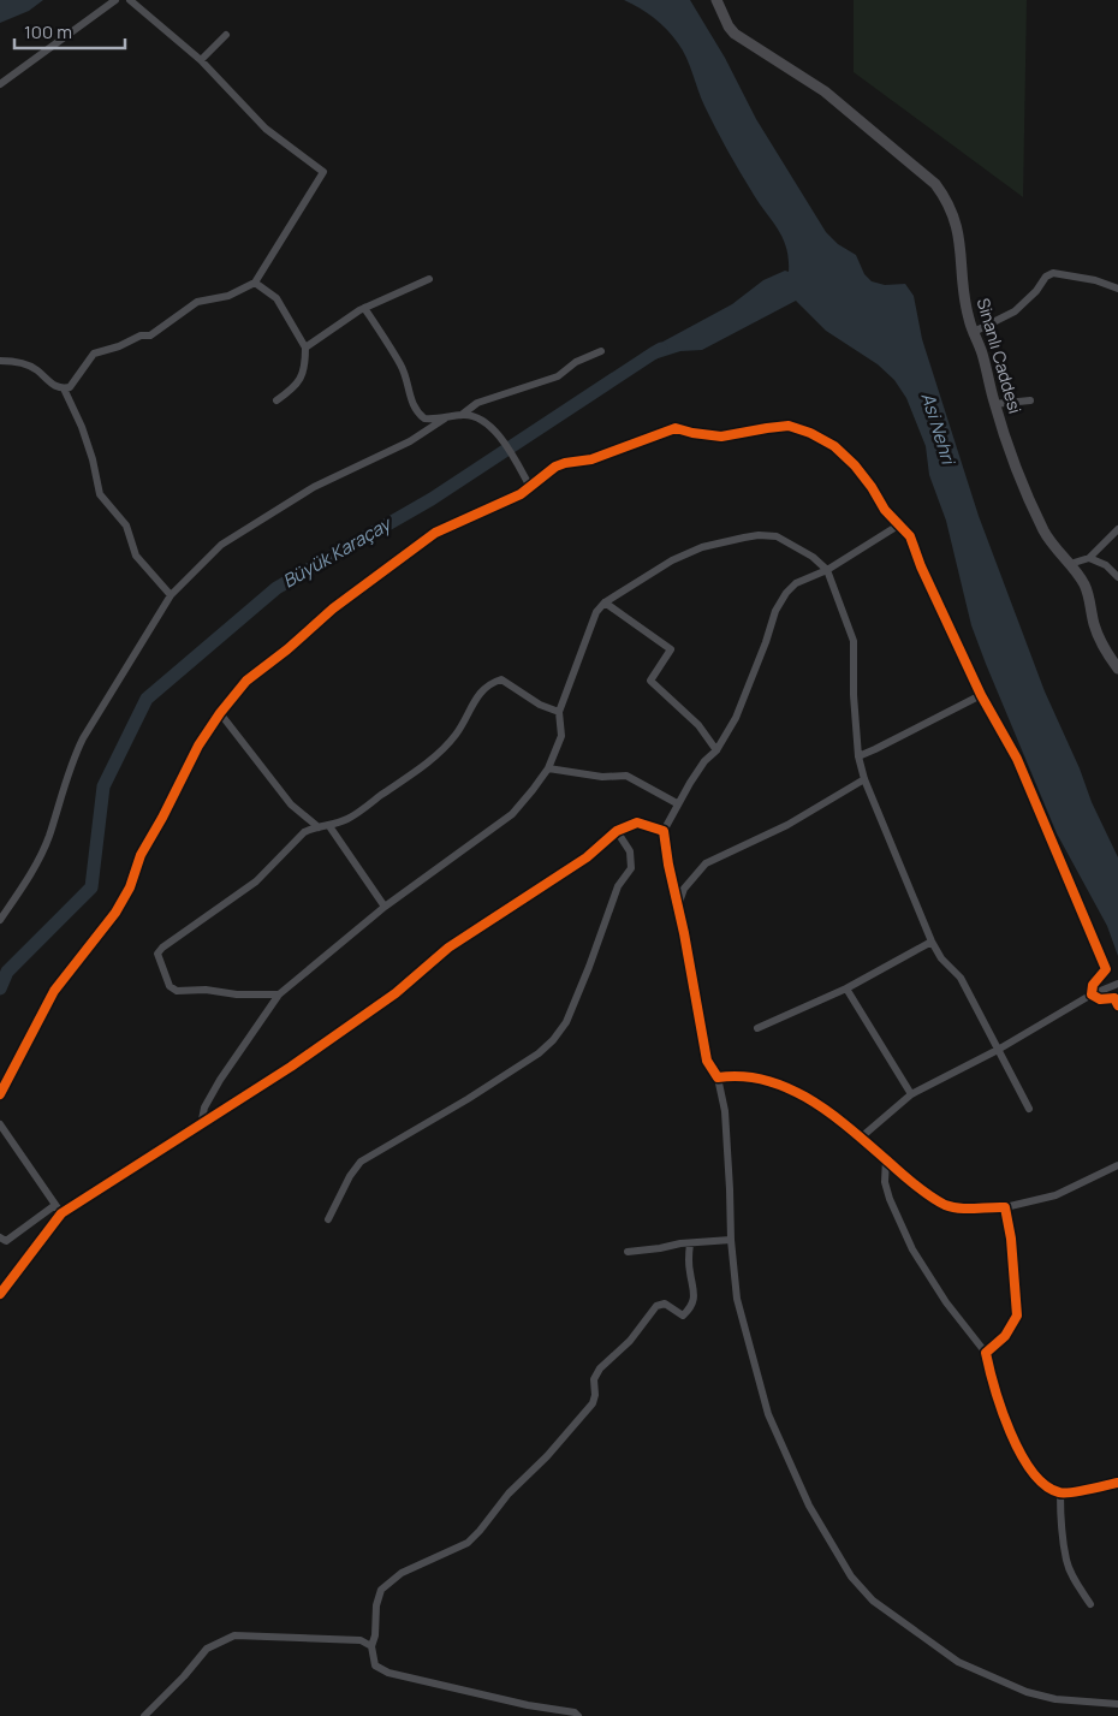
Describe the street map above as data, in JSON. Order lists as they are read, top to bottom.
{
  "streets": {
    "main road": ["Sinanlı Caddesi"]
  },
  "water": ["Asi Nehri", "Büyük Karaçay"],
  "scale_bar": "100 m"
}
